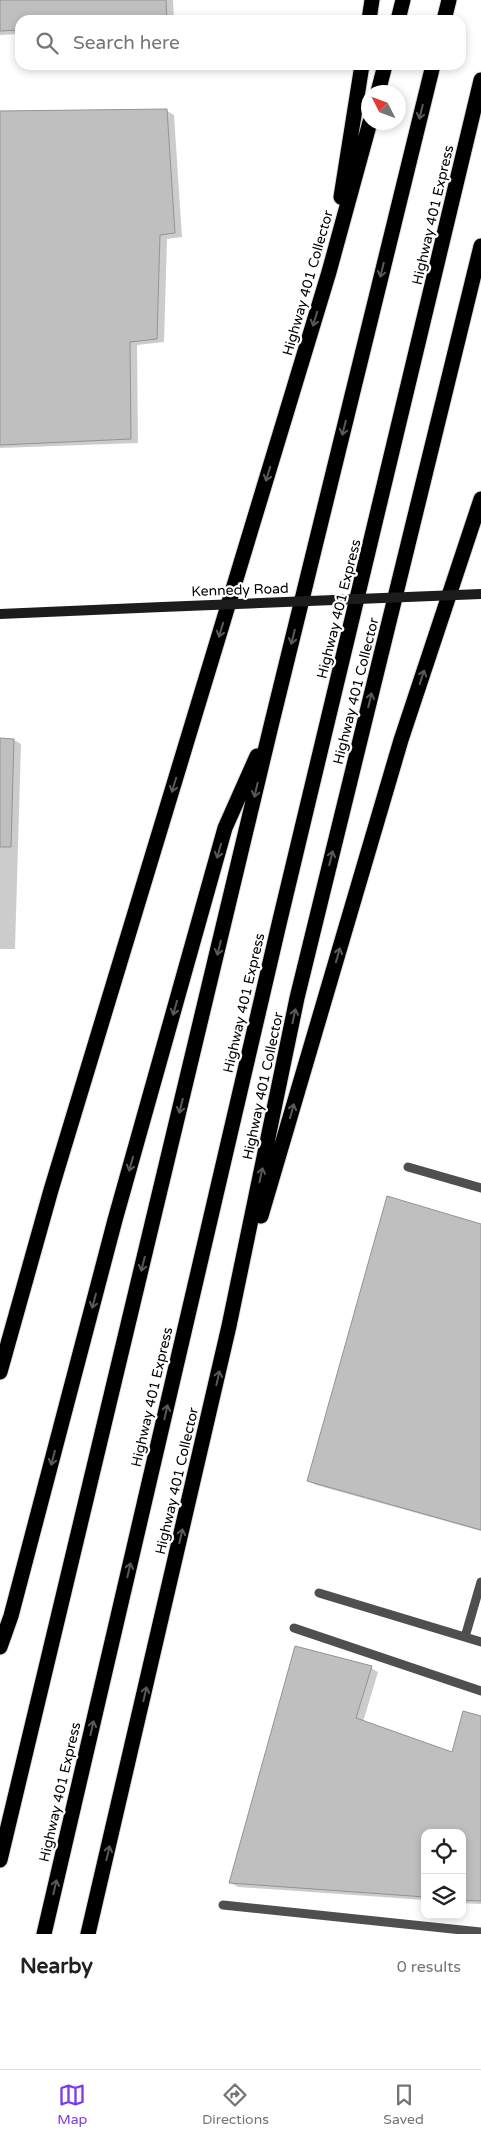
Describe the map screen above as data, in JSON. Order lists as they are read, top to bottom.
{
  "streets": {
    "highway": ["Highway 401 Express", "Highway 401 Collector"],
    "main road": ["Kennedy Road"]
  },
  "north": "top left",
  "page": {
    "search": "Search here",
    "heading": ["Nearby", "0 results"],
    "nav": ["Map", "Directions", "Saved"]
  }
}
